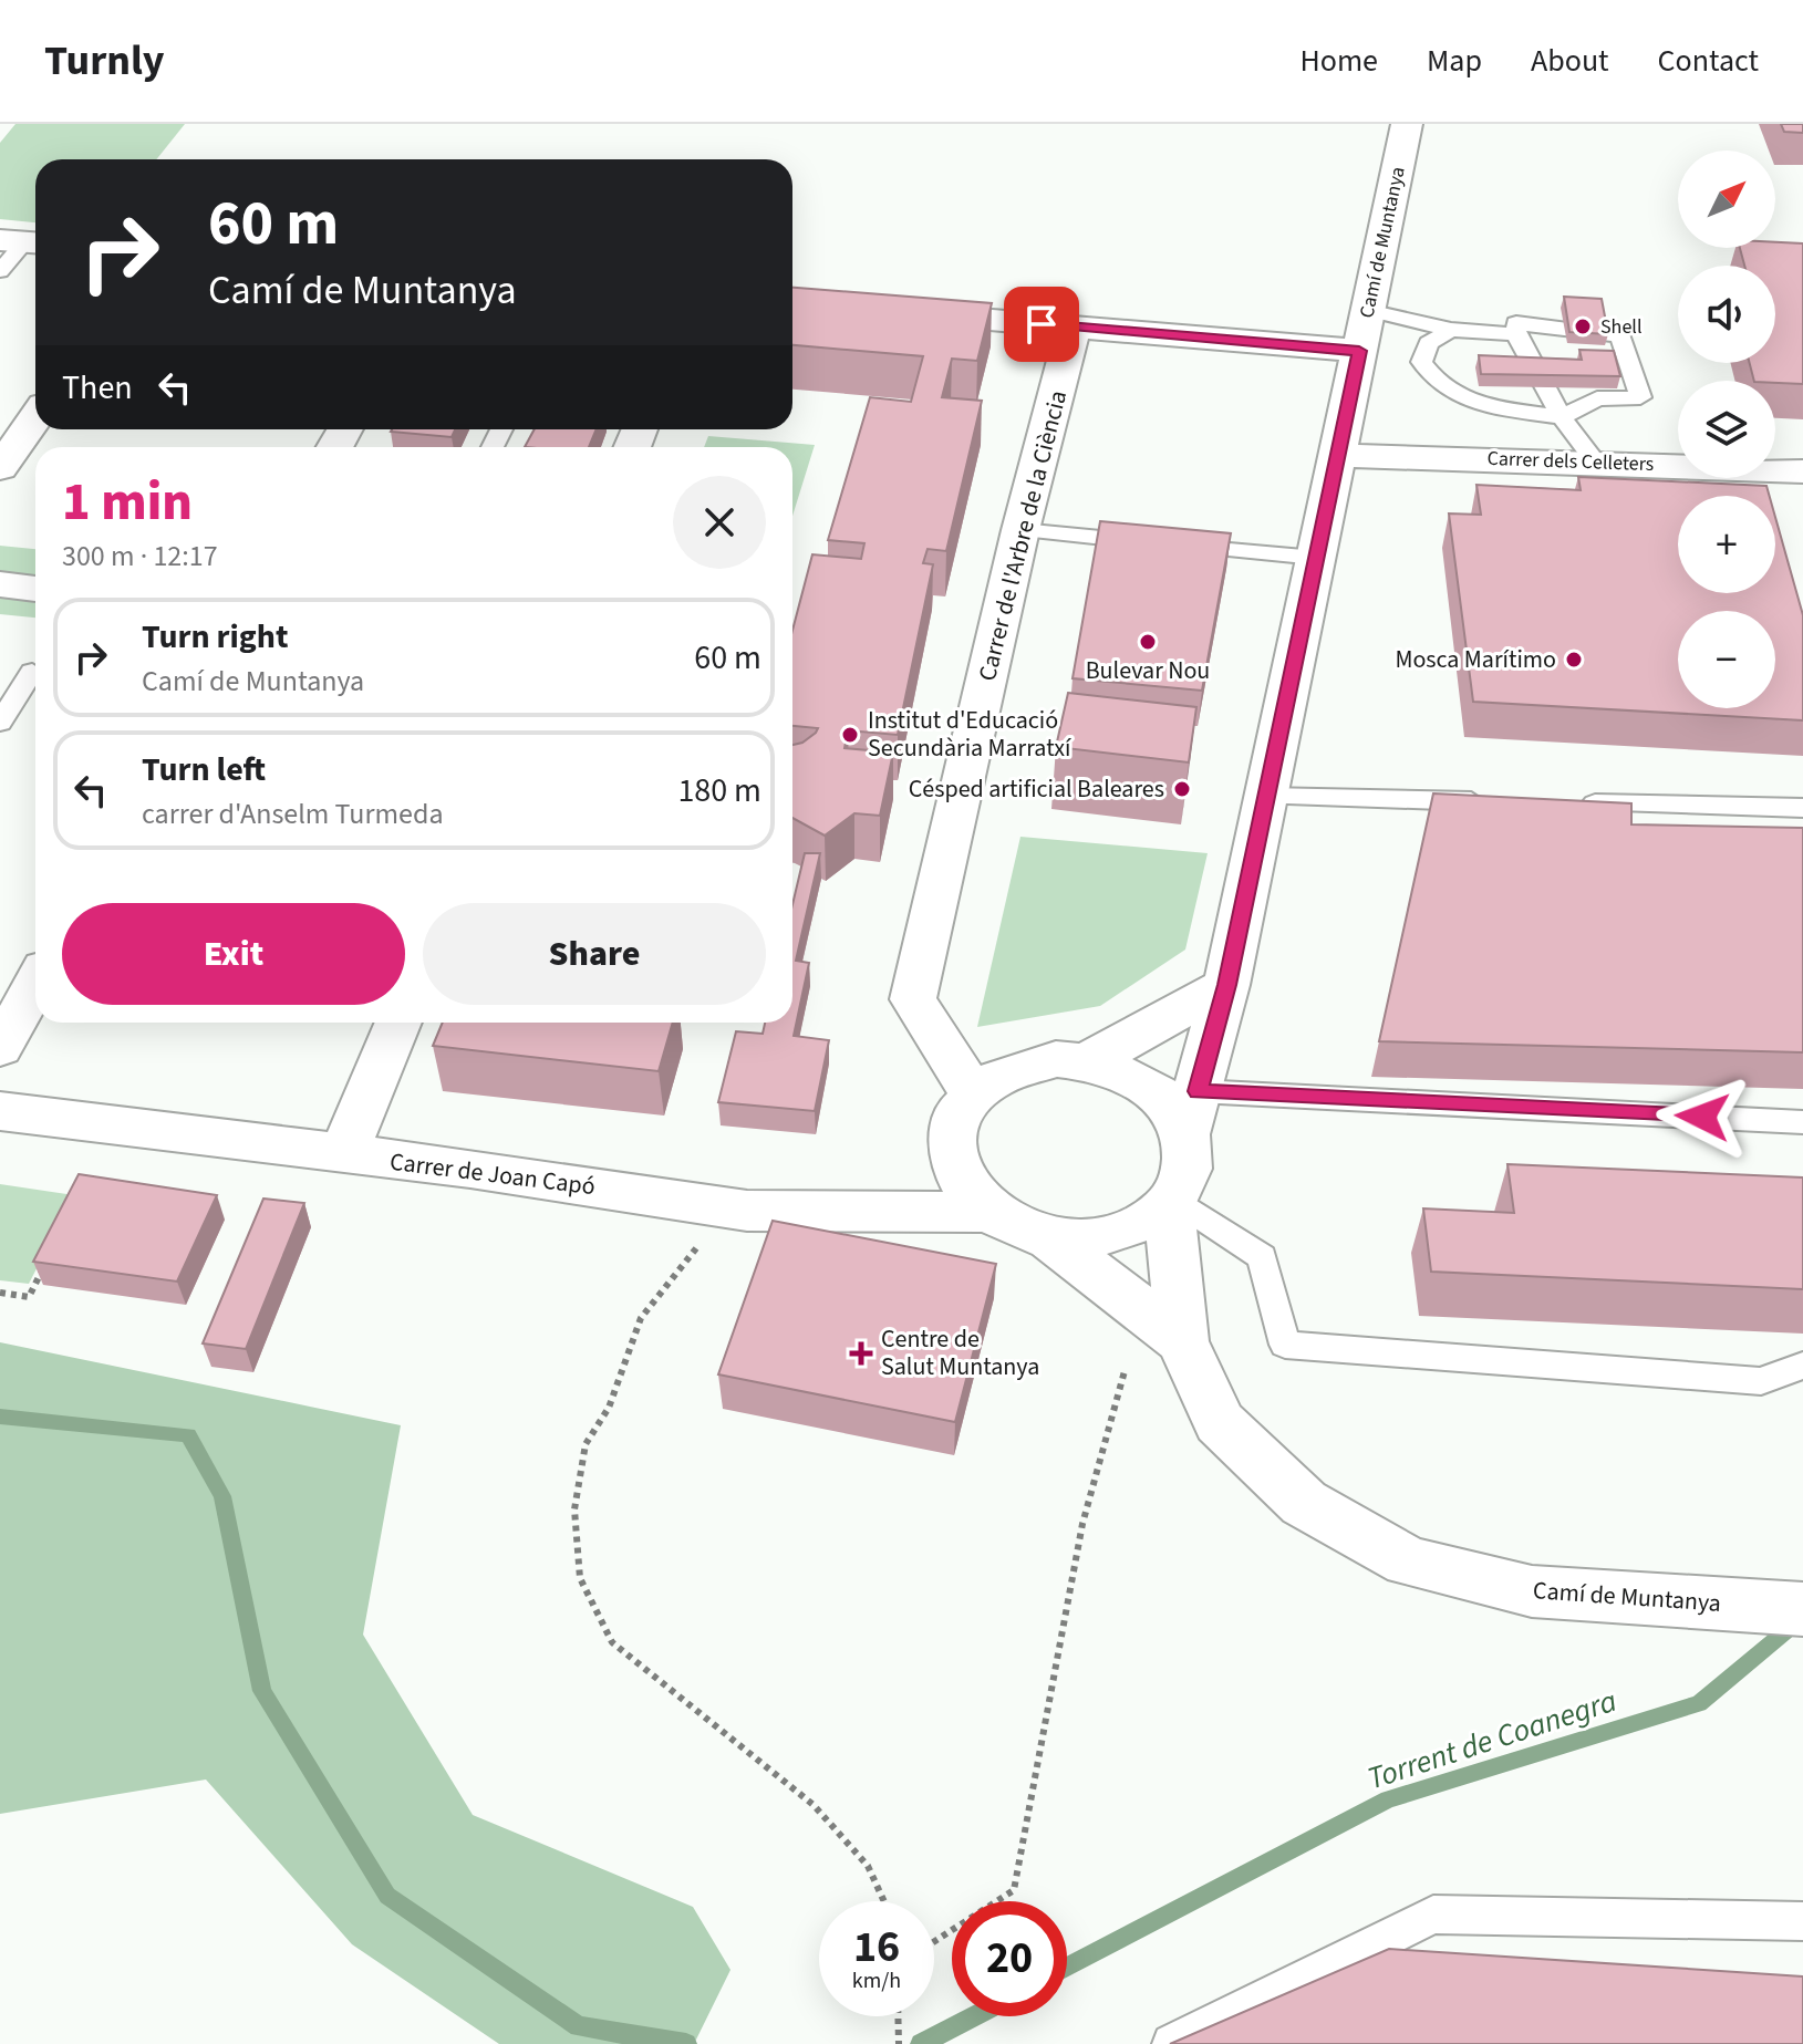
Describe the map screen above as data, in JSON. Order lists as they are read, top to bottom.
{
  "streets": {
    "street": [
      "Camí de Muntanya",
      "Carrer dels Celleters",
      "Carrer de l'Arbre de la Ciència",
      "Carrer de Joan Capó"
    ]
  },
  "crossings": [
    ["Camí de Muntanya", "Carrer dels Celleters"],
    ["Camí de Muntanya", "Carrer de l'Arbre de la Ciència"],
    ["Camí de Muntanya", "Carrer de Joan Capó"],
    ["Carrer de l'Arbre de la Ciència", "Carrer de Joan Capó"]
  ],
  "water": ["Torrent de Coanegra"],
  "places": {
    "other": [
      "Shell",
      "Bulevar Nou",
      "Mosca Marítimo",
      "Institut d'Educació Secundària Marratxí",
      "Césped artificial Baleares"
    ],
    "health": ["Centre de Salut Muntanya"]
  },
  "north": "top right",
  "page": {
    "header": "Turnly",
    "nav": [
      "Home",
      "Map",
      "About",
      "Contact"
    ],
    "map_buttons": ["+", "−"],
    "turn": ["60 m", "Camí de Muntanya"],
    "then": "Then",
    "heading": ["1 min", "300 m · 12:17"],
    "list": [
      {
        "name": "Turn right",
        "note": "Camí de Muntanya",
        "value": "60 m"
      },
      {
        "name": "Turn left",
        "note": "carrer d'Anselm Turmeda",
        "value": "180 m"
      }
    ],
    "buttons": ["Exit", "Share"],
    "speed": "16 km/h",
    "limit": "20"
  }
}
